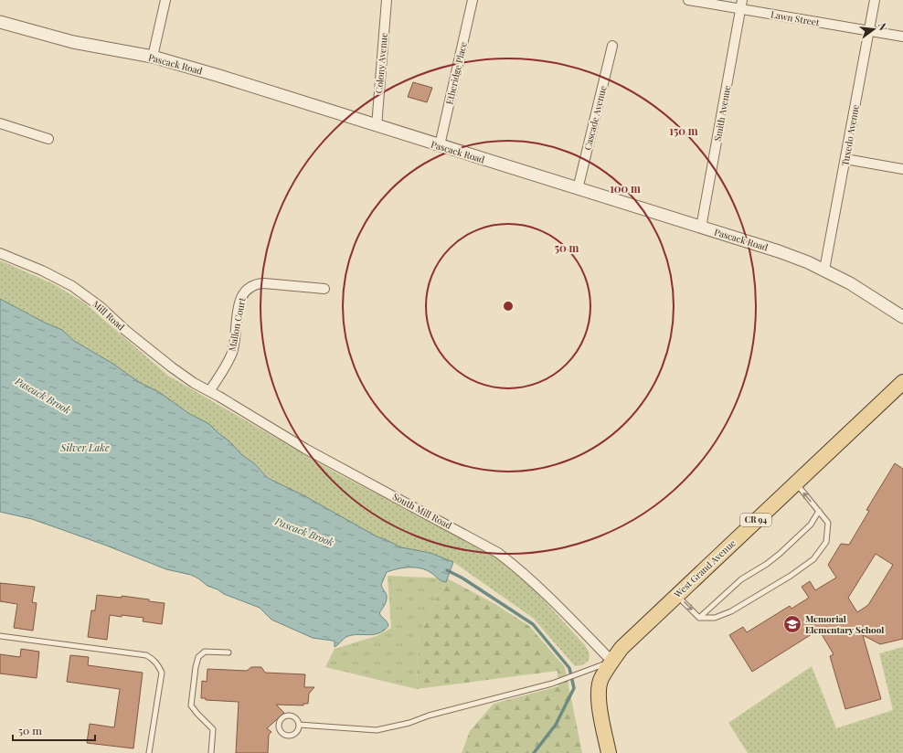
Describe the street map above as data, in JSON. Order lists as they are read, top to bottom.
{
  "streets": {
    "main road": ["CR 94", "West Grand Avenue"],
    "street": [
      "Lawn Street",
      "Colony Avenue",
      "Pascack Road",
      "Etheridge Place",
      "Smith Avenue",
      "Cascade Avenue",
      "Tuxedo Avenue",
      "Mill Road",
      "Mallon Court",
      "South Mill Road"
    ]
  },
  "crossings": [
    ["Lawn Street", "Smith Avenue"],
    ["Lawn Street", "Tuxedo Avenue"],
    ["Colony Avenue", "Pascack Road"],
    ["Pascack Road", "Etheridge Place"],
    ["Pascack Road", "Smith Avenue"],
    ["Pascack Road", "Cascade Avenue"],
    ["Pascack Road", "Tuxedo Avenue"],
    ["Mill Road", "Mallon Court"],
    ["Mill Road", "South Mill Road"],
    ["Mallon Court", "South Mill Road"],
    ["South Mill Road", "West Grand Avenue"]
  ],
  "water": ["Pascack Brook", "Silver Lake"],
  "places": {
    "school or university": ["Memorial Elementary School"]
  },
  "scale_bar": "50 m",
  "north": "right",
  "rings": ["150 m", "100 m", "50 m"]
}
